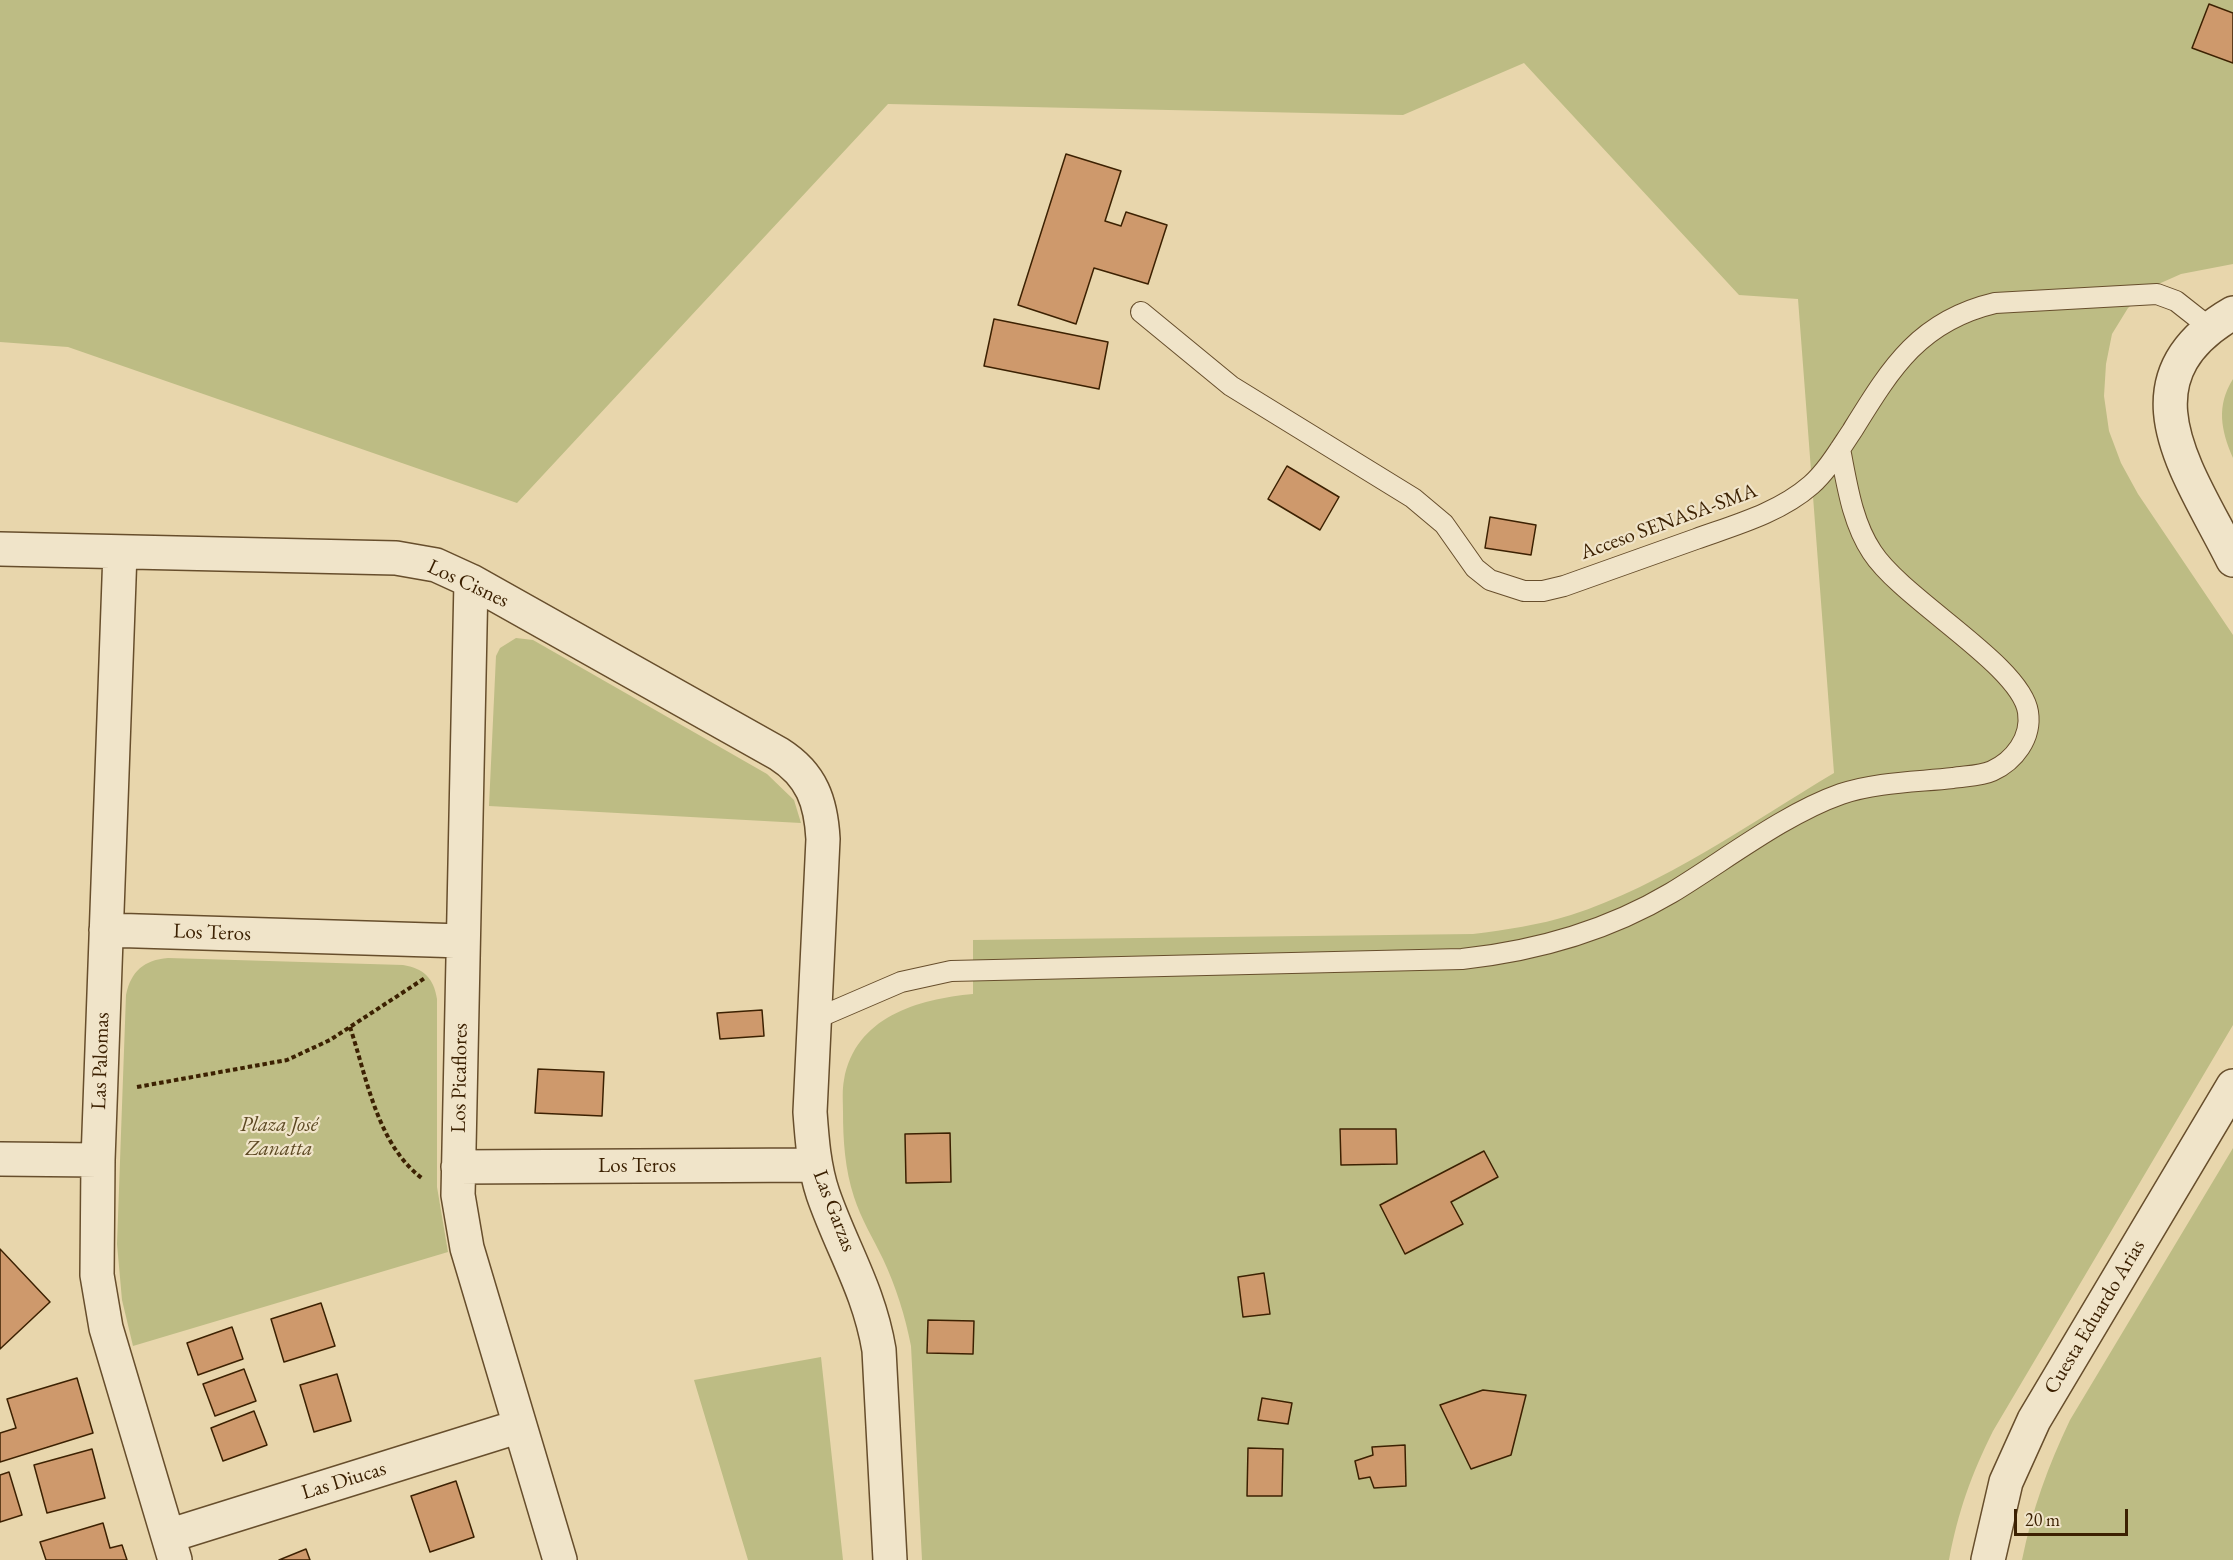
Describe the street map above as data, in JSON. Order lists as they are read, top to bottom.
{
  "streets": {
    "street": [
      "Los Cisnes",
      "Los Teros",
      "Las Palomas",
      "Los Picaflores",
      "Las Garzas",
      "Cuesta Eduardo Arias",
      "Las Diucas"
    ],
    "lane": ["Acceso SENASA-SMA"]
  },
  "crossings": [
    ["Los Cisnes", "Las Palomas"],
    ["Los Cisnes", "Los Picaflores"],
    ["Los Cisnes", "Las Garzas"],
    ["Los Teros", "Las Palomas"],
    ["Los Teros", "Los Picaflores"],
    ["Los Teros", "Las Garzas"],
    ["Las Palomas", "Las Diucas"],
    ["Los Picaflores", "Las Diucas"]
  ],
  "parks": ["Plaza José Zanatta"],
  "scale_bar": "20 m"
}
